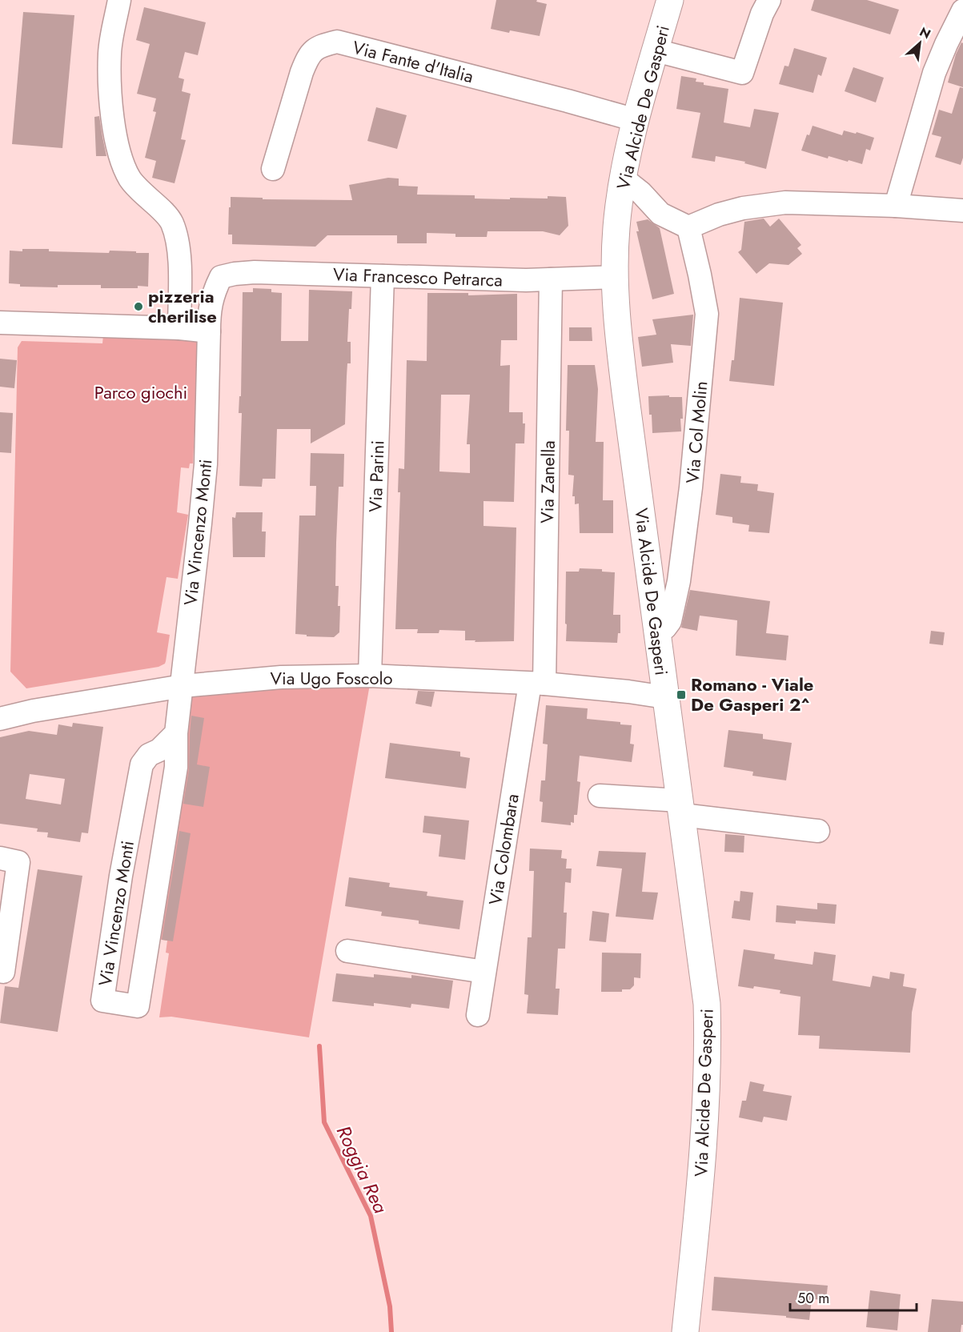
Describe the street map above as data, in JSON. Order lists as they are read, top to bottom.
{
  "streets": {
    "main road": ["Via Alcide De Gasperi"],
    "street": [
      "Via Fante d'Italia",
      "Via Francesco Petrarca",
      "Via Col Molin",
      "Via Parini",
      "Via Zanella",
      "Via Vincenzo Monti",
      "Via Ugo Foscolo",
      "Via Colombara"
    ]
  },
  "crossings": [
    ["Via Fante d'Italia", "Via Alcide De Gasperi"],
    ["Via Alcide De Gasperi", "Via Francesco Petrarca"],
    ["Via Alcide De Gasperi", "Via Col Molin"],
    ["Via Alcide De Gasperi", "Via Ugo Foscolo"],
    ["Via Francesco Petrarca", "Via Parini"],
    ["Via Francesco Petrarca", "Via Zanella"],
    ["Via Francesco Petrarca", "Via Vincenzo Monti"],
    ["Via Parini", "Via Ugo Foscolo"],
    ["Via Zanella", "Via Ugo Foscolo"],
    ["Via Zanella", "Via Colombara"],
    ["Via Vincenzo Monti", "Via Ugo Foscolo"],
    ["Via Ugo Foscolo", "Via Colombara"]
  ],
  "water": ["Roggia Rea"],
  "parks": ["Parco giochi"],
  "places": {
    "other": ["pizzeria cherilise"],
    "transit": ["Romano - Viale De Gasperi 2^"]
  },
  "scale_bar": "50 m",
  "north": "top right"
}
